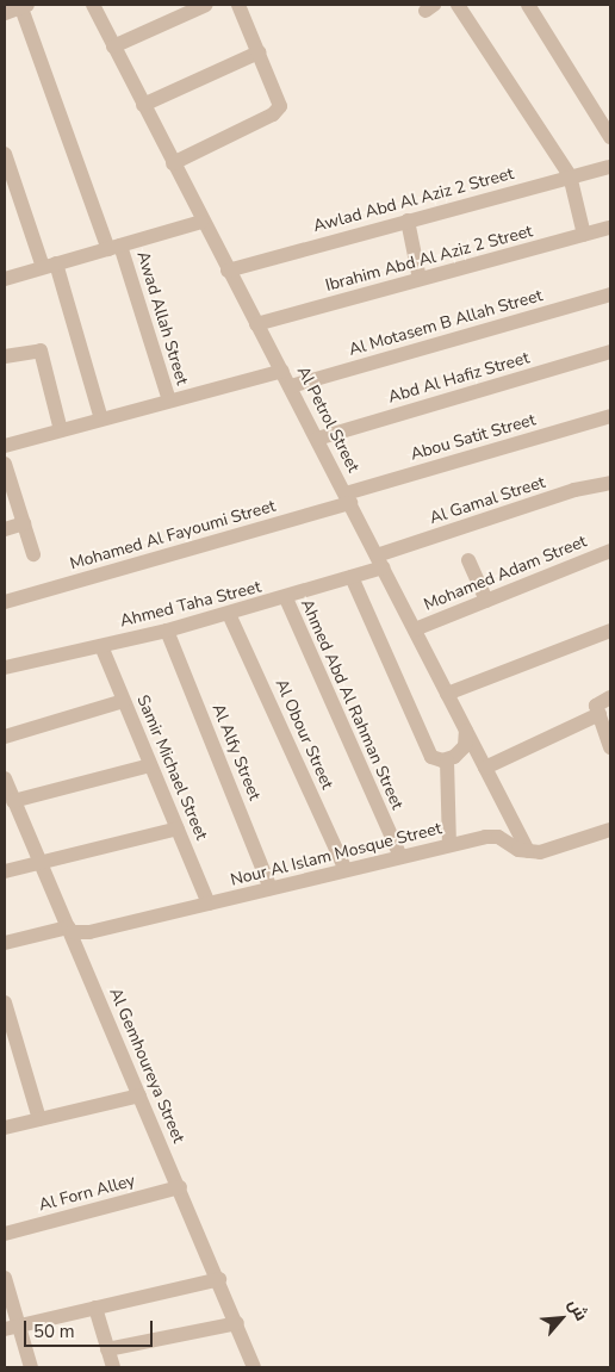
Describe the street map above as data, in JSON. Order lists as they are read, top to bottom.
{
  "streets": {
    "street": [
      "Awlad Abd Al Aziz 2 Street",
      "Ibrahim Abd Al Aziz 2 Street",
      "Awad Allah Street",
      "Al Motasem B Allah Street",
      "Abd Al Hafiz Street",
      "Al Petrol Street",
      "Abou Satit Street",
      "Al Gamal Street",
      "Mohamed Al Fayoumi Street",
      "Mohamed Adam Street",
      "Ahmed Taha Street",
      "Ahmed Abd Al Rahman Street",
      "Al Obour Street",
      "Al Alfy Street",
      "Samir Michael Street",
      "Nour Al Islam Mosque Street",
      "Al Gemhoureya Street",
      "Al Forn Alley"
    ]
  },
  "crossings": [
    ["Awlad Abd Al Aziz 2 Street", "Al Petrol Street"],
    ["Ibrahim Abd Al Aziz 2 Street", "Al Petrol Street"],
    ["Al Motasem B Allah Street", "Al Petrol Street"],
    ["Abd Al Hafiz Street", "Al Petrol Street"],
    ["Al Petrol Street", "Abou Satit Street"],
    ["Al Petrol Street", "Al Gamal Street"],
    ["Al Petrol Street", "Mohamed Al Fayoumi Street"],
    ["Al Petrol Street", "Mohamed Adam Street"],
    ["Al Petrol Street", "Ahmed Taha Street"],
    ["Al Petrol Street", "Nour Al Islam Mosque Street"],
    ["Abou Satit Street", "Mohamed Al Fayoumi Street"],
    ["Al Gamal Street", "Ahmed Taha Street"],
    ["Ahmed Taha Street", "Ahmed Abd Al Rahman Street"],
    ["Ahmed Taha Street", "Al Obour Street"],
    ["Ahmed Taha Street", "Al Alfy Street"],
    ["Ahmed Taha Street", "Samir Michael Street"],
    ["Ahmed Abd Al Rahman Street", "Nour Al Islam Mosque Street"],
    ["Al Obour Street", "Nour Al Islam Mosque Street"],
    ["Al Alfy Street", "Nour Al Islam Mosque Street"],
    ["Samir Michael Street", "Nour Al Islam Mosque Street"],
    ["Nour Al Islam Mosque Street", "Al Gemhoureya Street"],
    ["Al Gemhoureya Street", "Al Forn Alley"]
  ],
  "scale_bar": "50 m",
  "north": "top right"
}
